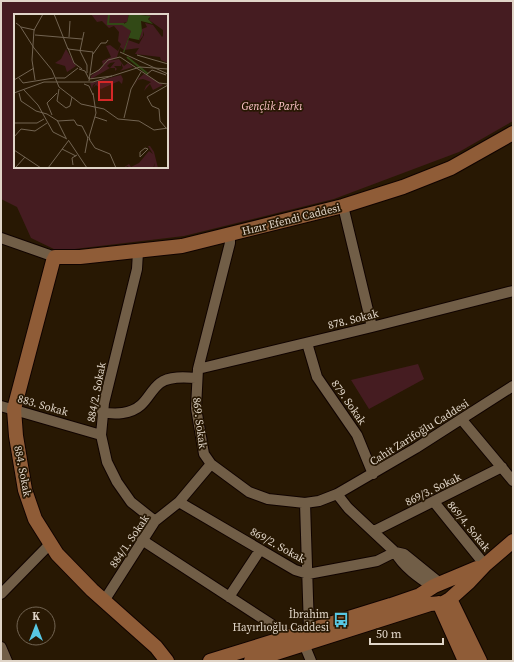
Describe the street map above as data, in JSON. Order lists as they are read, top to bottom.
{
  "streets": {
    "street": [
      "Hızır Efendi Caddesi",
      "878. Sokak",
      "884/2. Sokak",
      "879. Sokak",
      "883. Sokak",
      "869. Sokak",
      "Cahit Zarifoğlu Caddesi",
      "884. Sokak",
      "869/3. Sokak",
      "869/4. Sokak",
      "884/1. Sokak",
      "869/2. Sokak"
    ]
  },
  "crossings": [
    ["Hızır Efendi Caddesi", "884/2. Sokak"],
    ["Hızır Efendi Caddesi", "869. Sokak"],
    ["Hızır Efendi Caddesi", "884. Sokak"],
    ["878. Sokak", "884/2. Sokak"],
    ["878. Sokak", "879. Sokak"],
    ["878. Sokak", "869. Sokak"],
    ["884/2. Sokak", "883. Sokak"],
    ["884/2. Sokak", "884/1. Sokak"],
    ["879. Sokak", "Cahit Zarifoğlu Caddesi"],
    ["883. Sokak", "884. Sokak"],
    ["869. Sokak", "Cahit Zarifoğlu Caddesi"],
    ["869. Sokak", "884/1. Sokak"],
    ["884. Sokak", "884/1. Sokak"],
    ["869/3. Sokak", "869/4. Sokak"],
    ["884/1. Sokak", "869/2. Sokak"]
  ],
  "parks": ["Gençlik Parkı"],
  "places": {
    "bus stop": ["İbrahim Hayırlıoğlu Caddesi"]
  },
  "scale_bar": "50 m",
  "north": "top"
}
